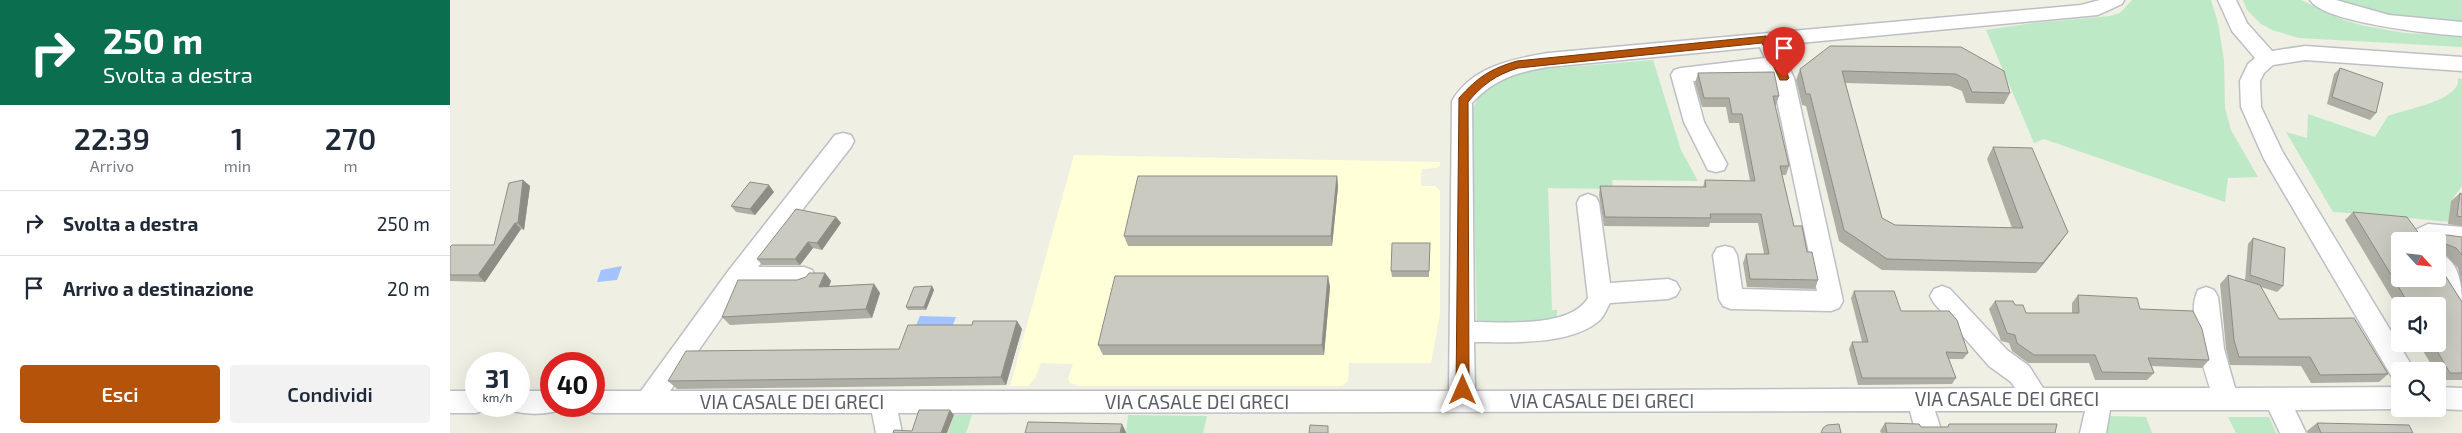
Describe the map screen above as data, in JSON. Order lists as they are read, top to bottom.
{
  "streets": {
    "street": ["VIA CASALE DEI GRECI"]
  },
  "north": "bottom right",
  "page": {
    "turn": ["250 m", "Svolta a destra"],
    "eta": [
      "22:39",
      "Arrivo",
      "1",
      "min",
      "270",
      "m"
    ],
    "list": [
      {
        "name": "Svolta a destra",
        "value": "250 m"
      },
      {
        "name": "Arrivo a destinazione",
        "value": "20 m"
      }
    ],
    "speed": "31 km/h",
    "limit": "40",
    "buttons": ["Esci", "Condividi"]
  }
}
